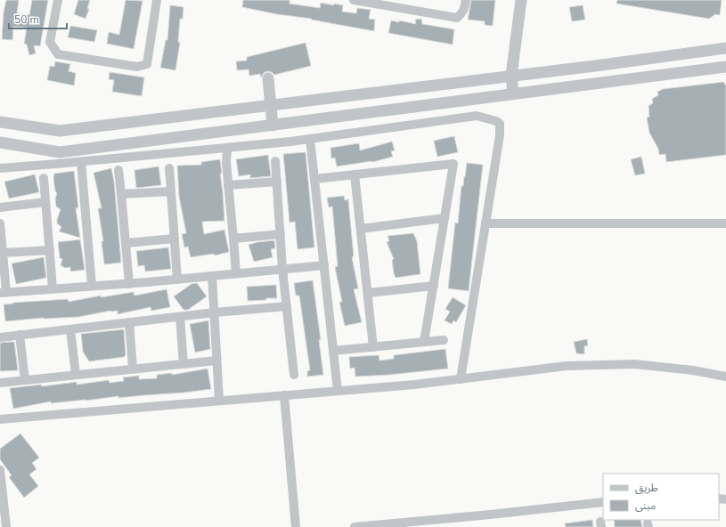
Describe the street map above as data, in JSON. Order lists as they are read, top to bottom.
{
  "legend": ["طريق", "مبنى"],
  "scale_bar": "50 m"
}
